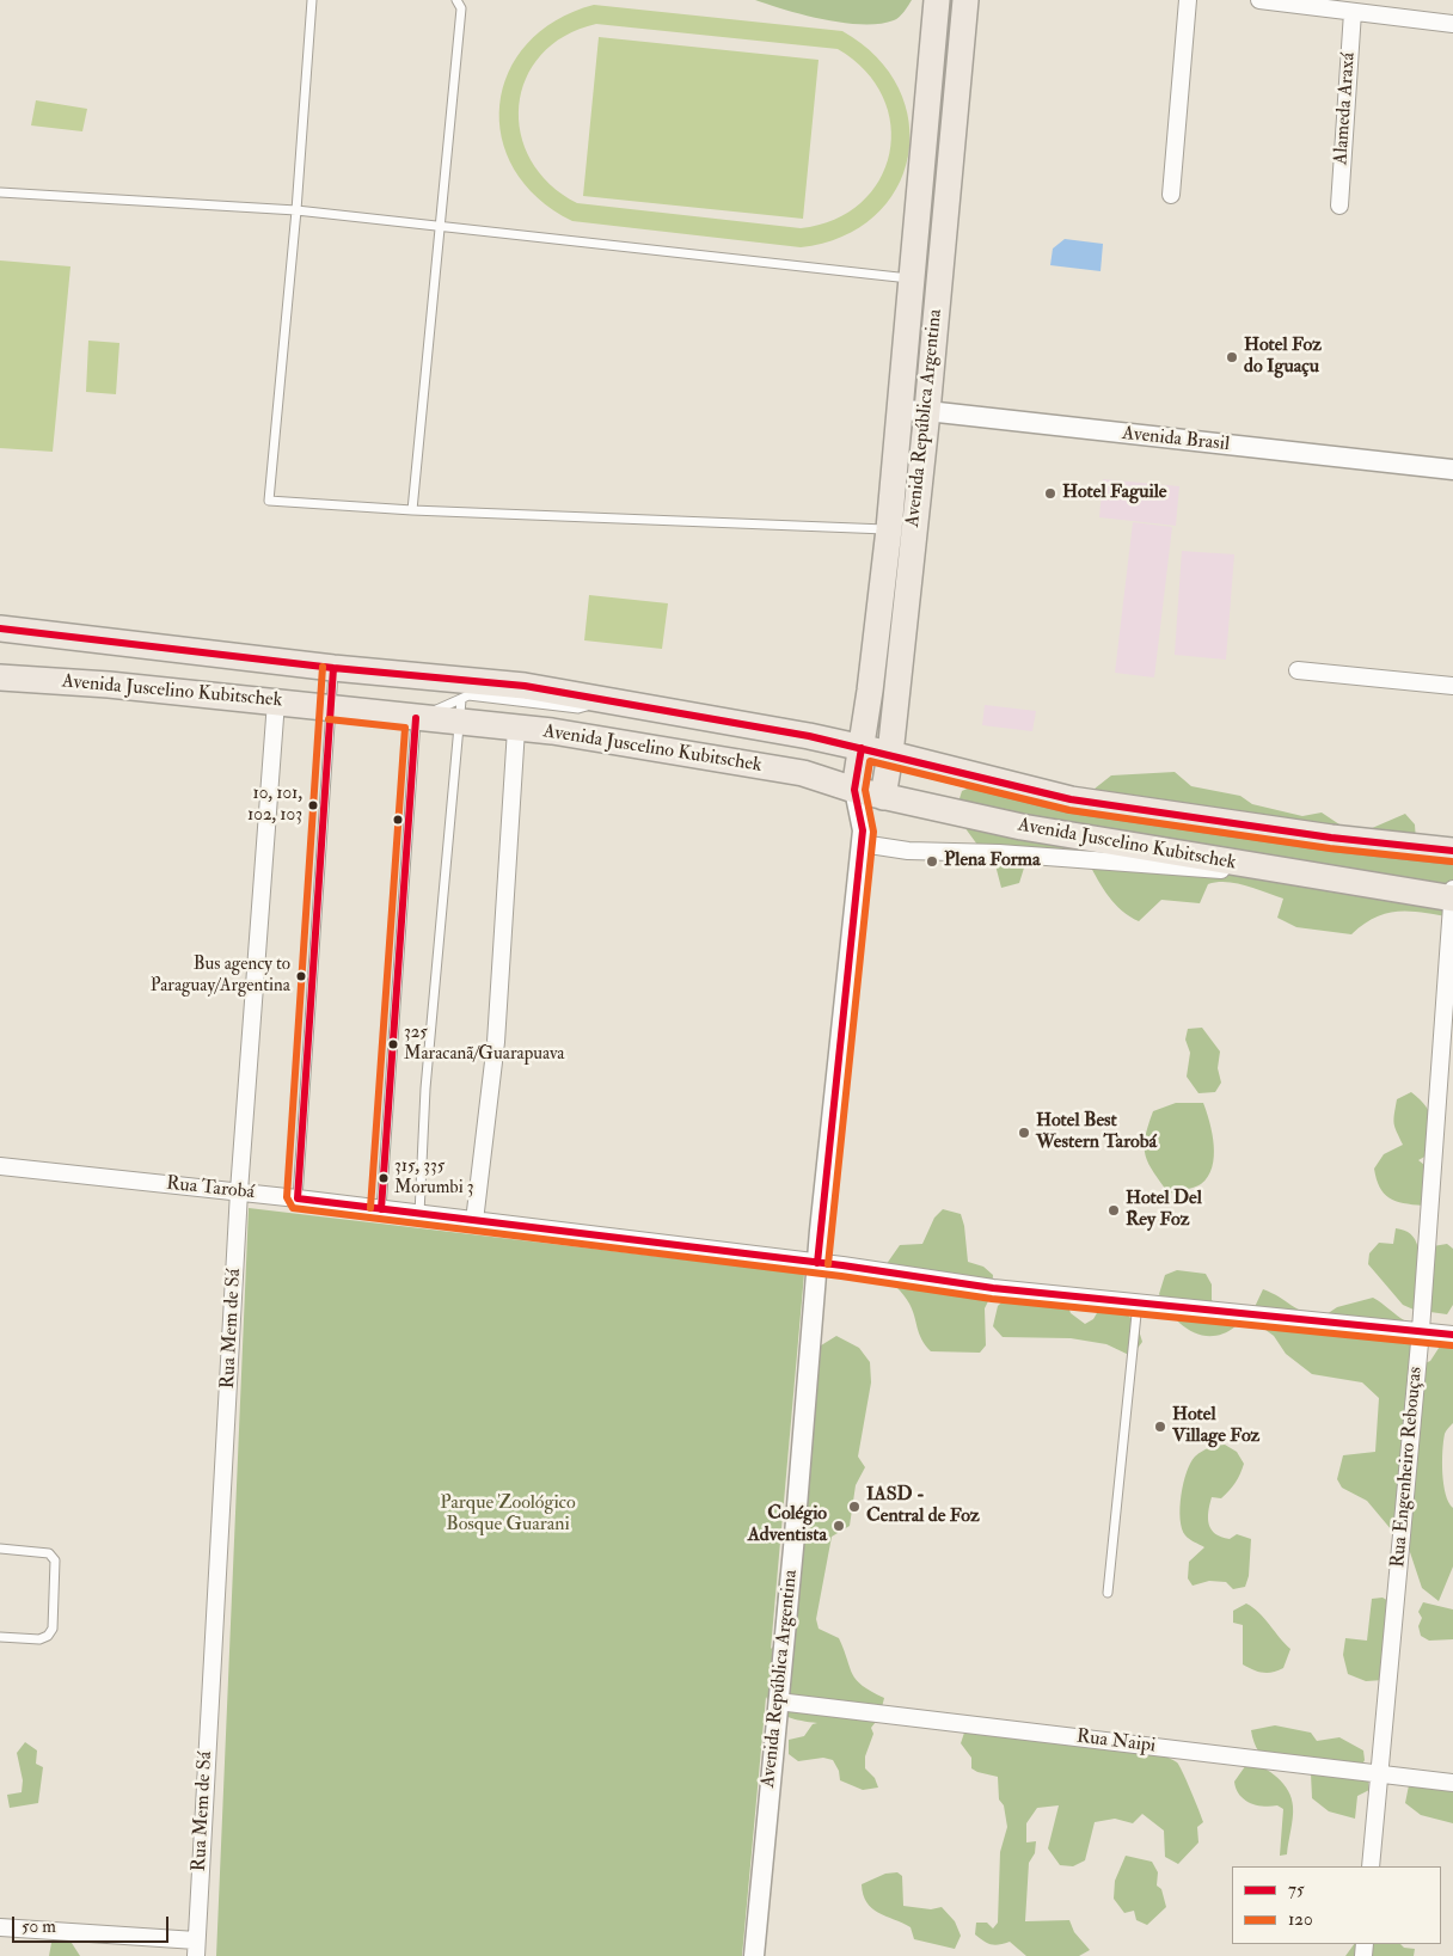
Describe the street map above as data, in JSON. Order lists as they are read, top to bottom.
{
  "streets": {
    "main road": ["Avenida República Argentina", "Avenida Juscelino Kubitschek"],
    "street": [
      "Alameda Araxá",
      "Avenida Brasil",
      "Rua Tarobá",
      "Rua Mem de Sá",
      "Rua Engenheiro Rebouças",
      "Rua Naipi"
    ]
  },
  "crossings": [
    ["Avenida República Argentina", "Avenida Brasil"],
    ["Avenida República Argentina", "Avenida Juscelino Kubitschek"],
    ["Avenida República Argentina", "Rua Tarobá"],
    ["Avenida República Argentina", "Rua Naipi"],
    ["Avenida Juscelino Kubitschek", "Rua Mem de Sá"],
    ["Avenida Juscelino Kubitschek", "Rua Engenheiro Rebouças"],
    ["Rua Tarobá", "Rua Mem de Sá"],
    ["Rua Tarobá", "Rua Engenheiro Rebouças"],
    ["Rua Engenheiro Rebouças", "Rua Naipi"]
  ],
  "parks": ["Parque Zoológico Bosque Guarani"],
  "places": [
    "Hotel Foz do Iguaçu",
    "Hotel Faguile",
    "10, 101, 102, 103",
    "Plena Forma",
    "Bus agency to Paraguay/Argentina",
    "325 Maracanã/Guarapuava",
    "Hotel Best Western Tarobá",
    "315, 335 Morumbi 3",
    "Hotel Del Rey Foz",
    "Hotel Village Foz",
    "IASD - Central de Foz",
    "Colégio Adventista"
  ],
  "lines": ["transit line 75", "transit line 120"],
  "legend": ["75", "120"],
  "scale_bar": "50 m"
}
